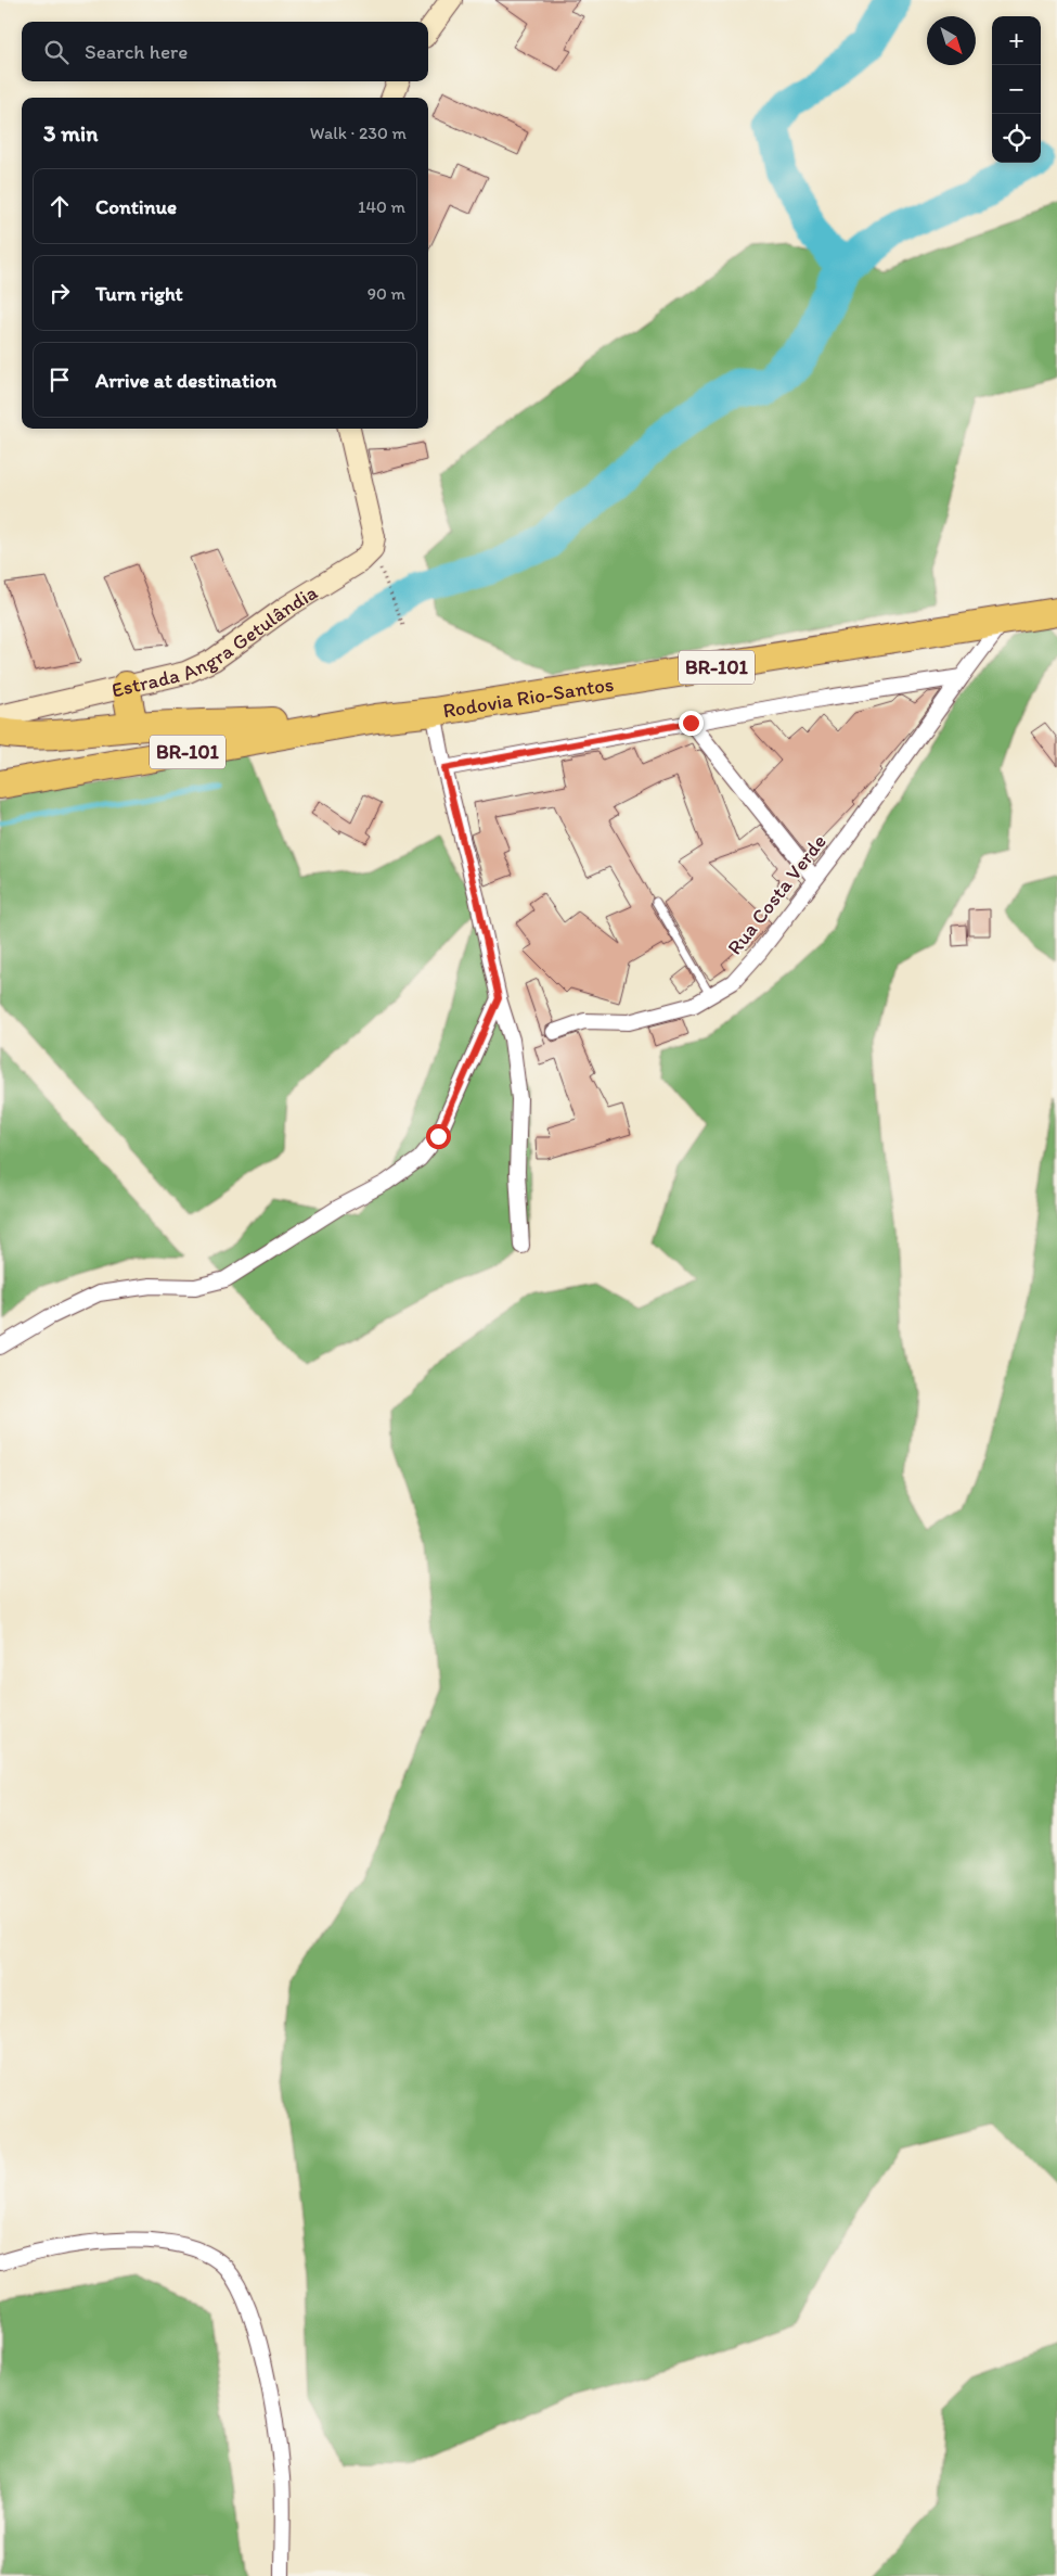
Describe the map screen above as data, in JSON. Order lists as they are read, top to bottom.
{
  "streets": {
    "highway": ["BR-101", "Rodovia Rio-Santos"],
    "street": ["Estrada Angra Getulândia", "Rua Costa Verde"]
  },
  "crossings": [
    ["Rodovia Rio-Santos", "Rua Costa Verde"]
  ],
  "north": "bottom right",
  "page": {
    "map_buttons": ["+", "−"],
    "search": "Search here",
    "heading": ["3 min", "Walk · 230 m"],
    "list": [
      ["Continue", "140 m"],
      ["Turn right", "90 m"],
      "Arrive at destination"
    ]
  }
}
